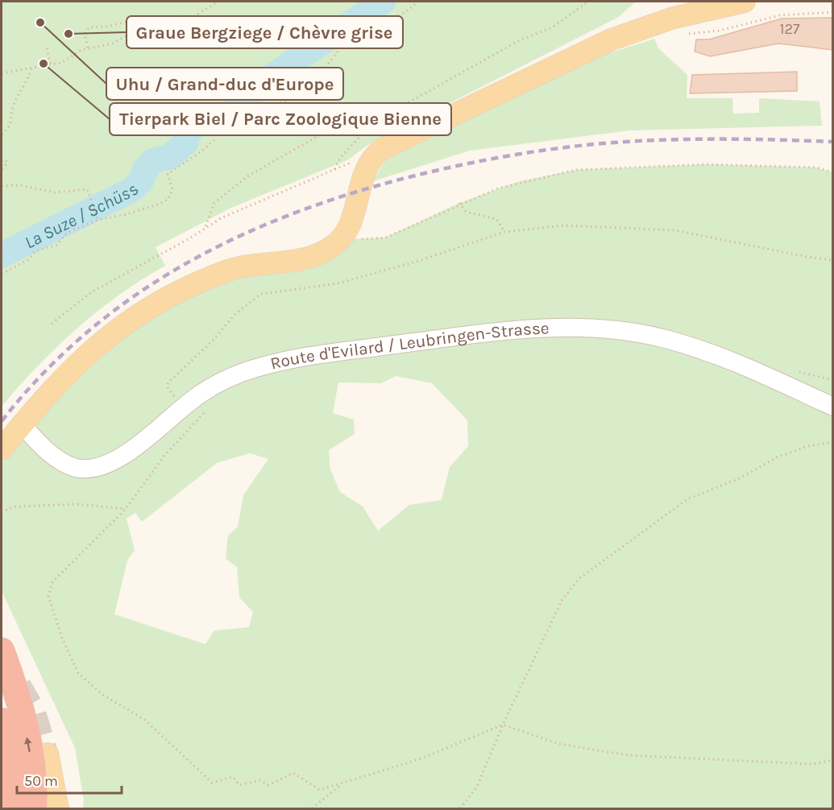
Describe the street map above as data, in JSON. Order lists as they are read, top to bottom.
{
  "streets": {
    "street": ["Route d'Evilard / Leubringen-Strasse"]
  },
  "water": ["La Suze / Schüss"],
  "places": ["Uhu / Grand-duc d'Europe", "Graue Bergziege / Chèvre grise", "Tierpark Biel / Parc Zoologique Bienne"],
  "house_numbers": ["127"],
  "scale_bar": "50 m"
}
